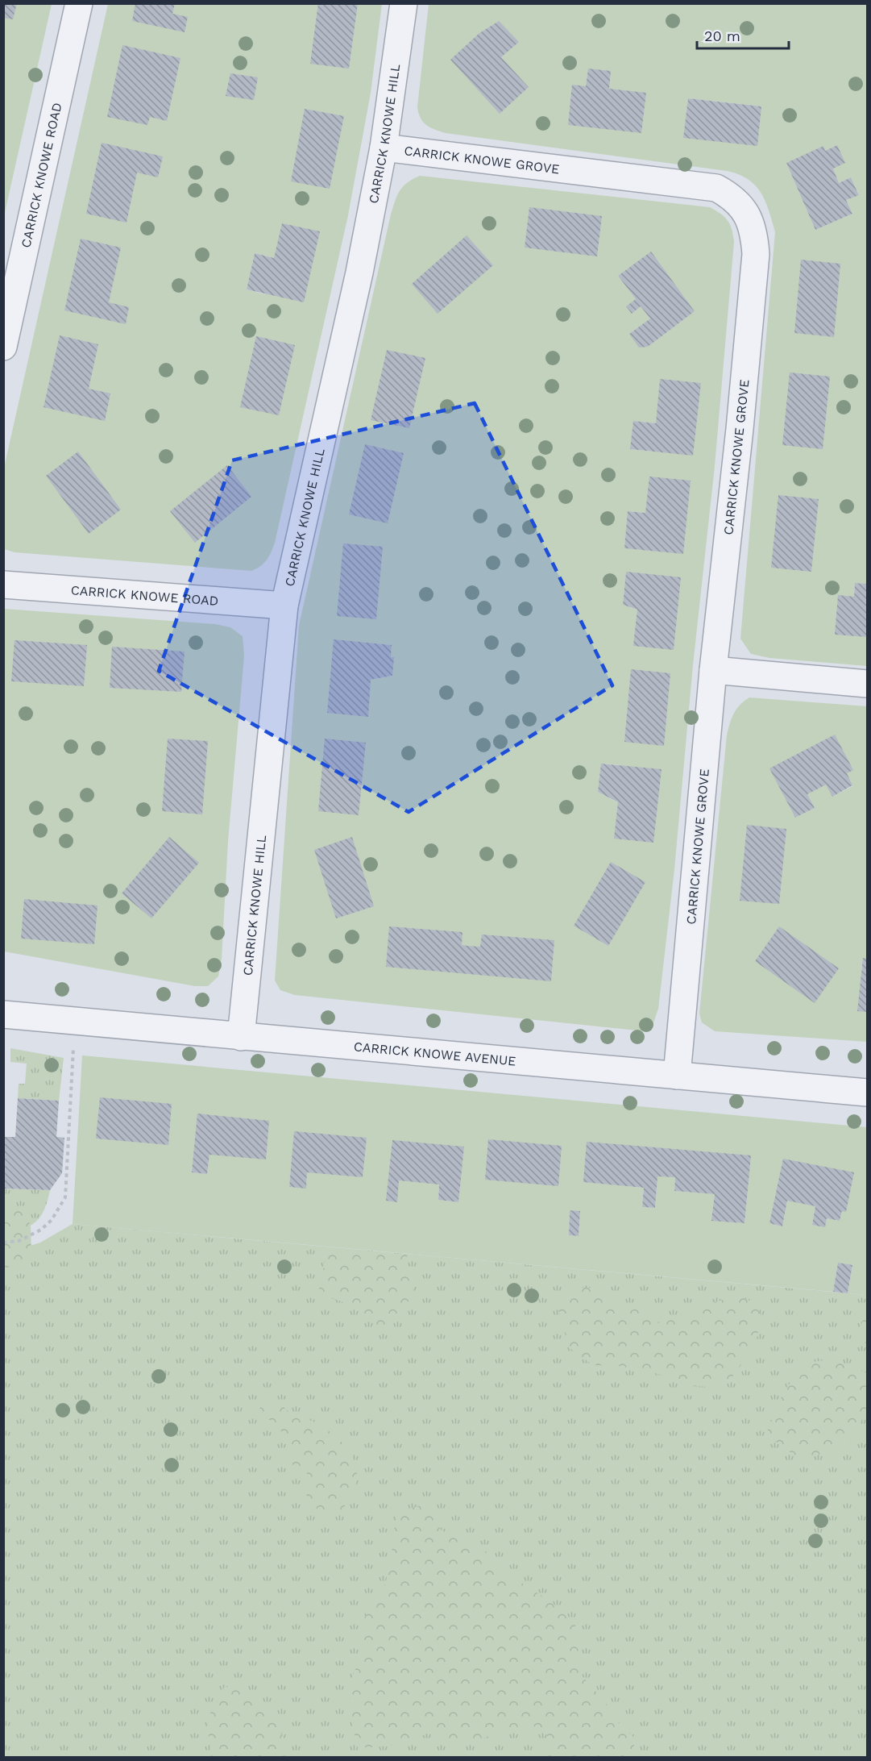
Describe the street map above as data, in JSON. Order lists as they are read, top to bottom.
{
  "streets": {
    "street": [
      "CARRICK KNOWE HILL",
      "CARRICK KNOWE GROVE",
      "CARRICK KNOWE ROAD",
      "CARRICK KNOWE AVENUE"
    ]
  },
  "crossings": [
    ["CARRICK KNOWE HILL", "CARRICK KNOWE GROVE"],
    ["CARRICK KNOWE HILL", "CARRICK KNOWE ROAD"],
    ["CARRICK KNOWE HILL", "CARRICK KNOWE AVENUE"],
    ["CARRICK KNOWE GROVE", "CARRICK KNOWE AVENUE"]
  ],
  "scale_bar": "20 m"
}
